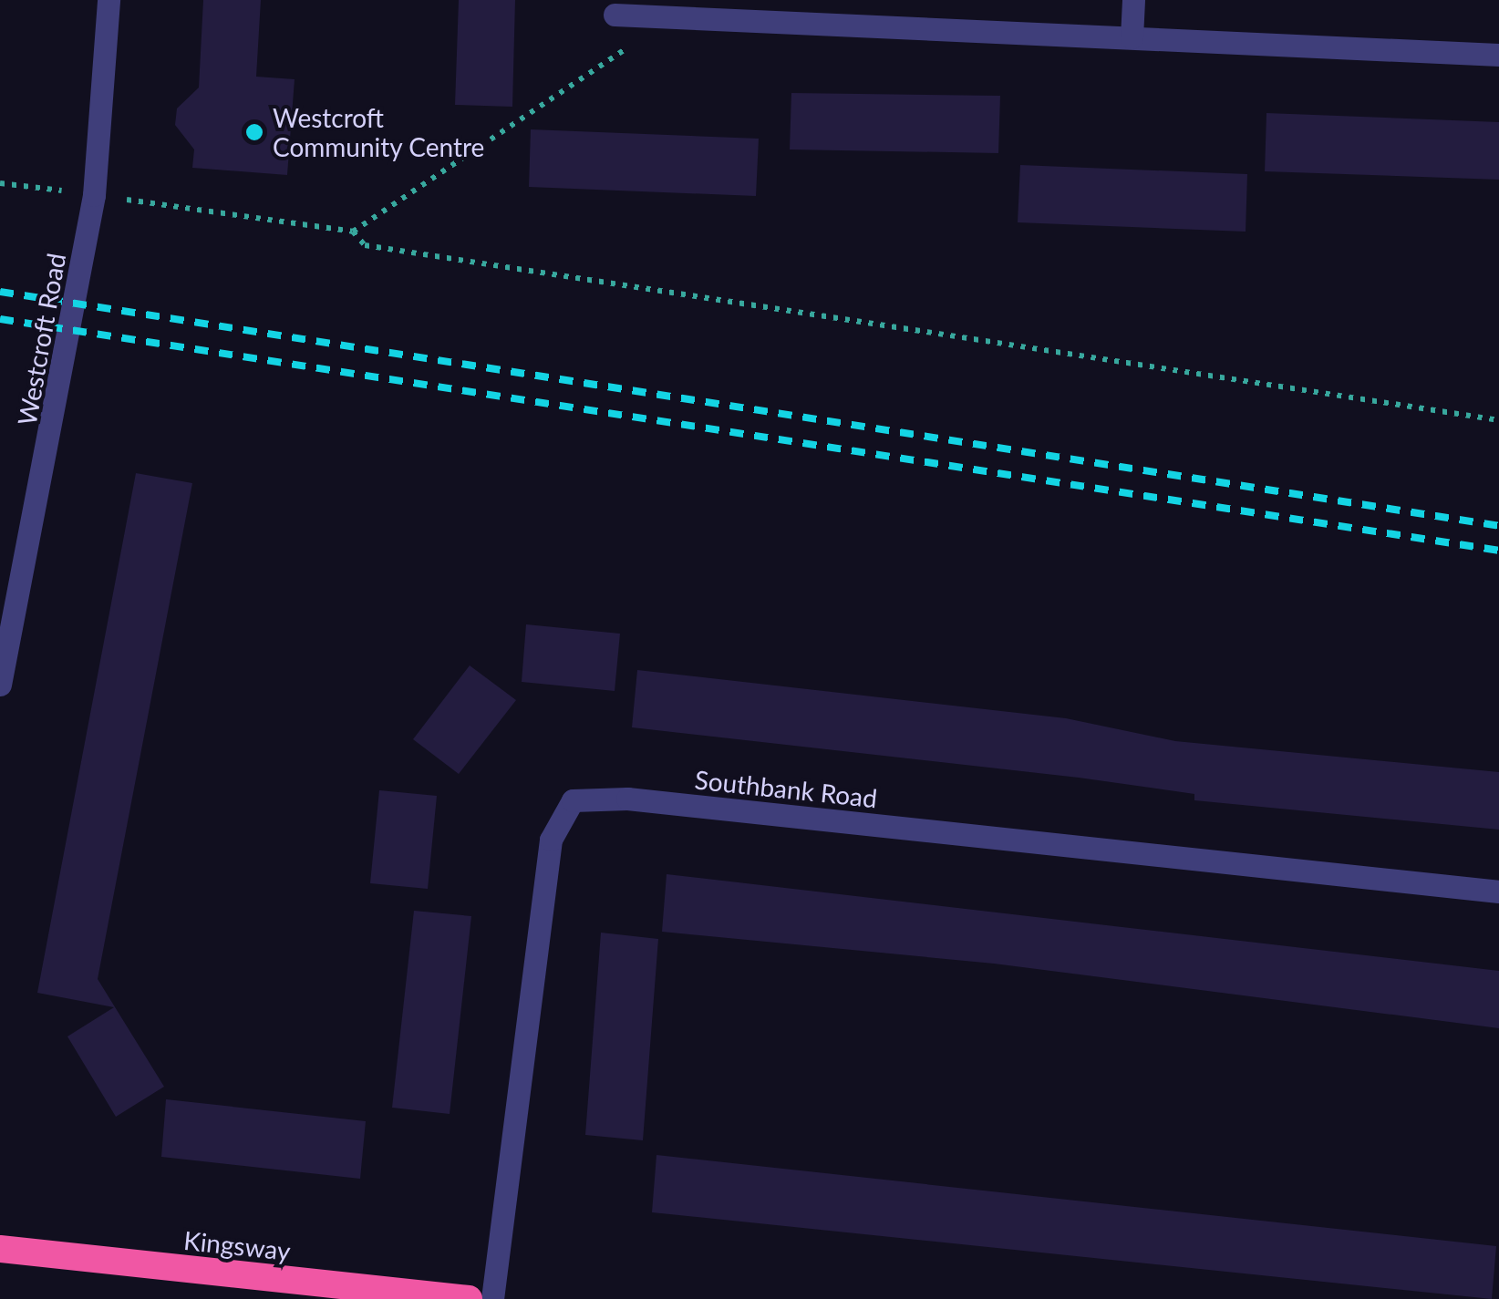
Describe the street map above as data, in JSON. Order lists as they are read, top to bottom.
{
  "streets": {
    "highway": ["Kingsway"],
    "street": ["Westcroft Road", "Southbank Road"]
  },
  "places": ["Westcroft Community Centre"]
}
